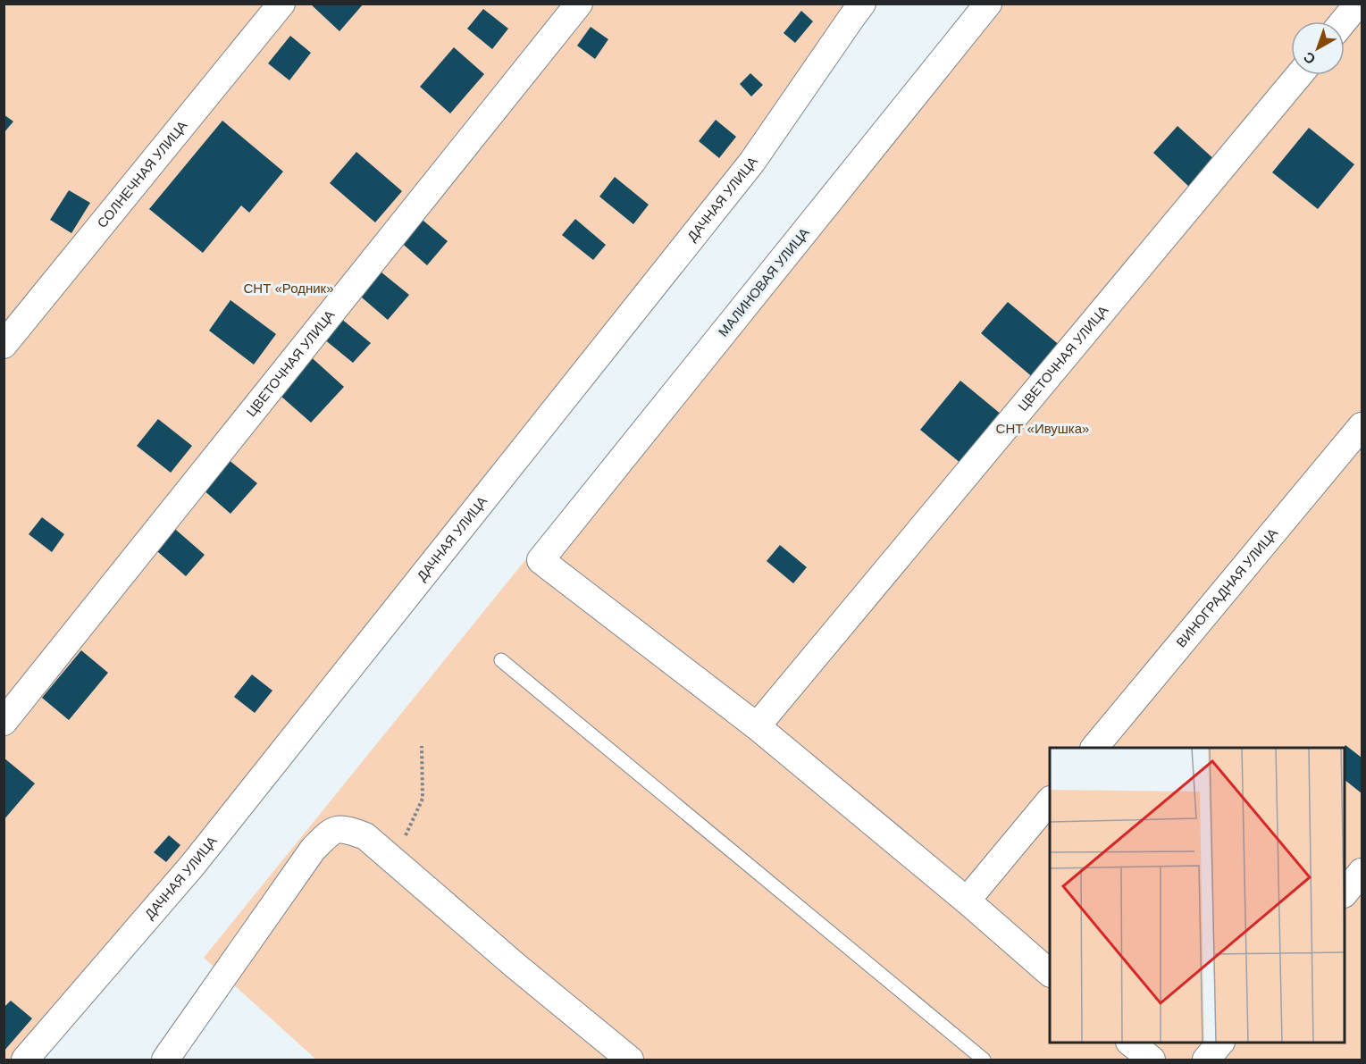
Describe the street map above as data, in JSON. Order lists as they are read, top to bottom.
{
  "streets": {
    "street": [
      "СОЛНЕЧНАЯ УЛИЦА",
      "ДАЧНАЯ УЛИЦА",
      "МАЛИНОВАЯ УЛИЦА",
      "ЦВЕТОЧНАЯ УЛИЦА",
      "ВИНОГРАДНАЯ УЛИЦА"
    ]
  },
  "crossings": [
    ["МАЛИНОВАЯ УЛИЦА", "ЦВЕТОЧНАЯ УЛИЦА"]
  ],
  "parks": ["СНТ «Родник»", "СНТ «Ивушка»"],
  "north": "bottom left"
}
